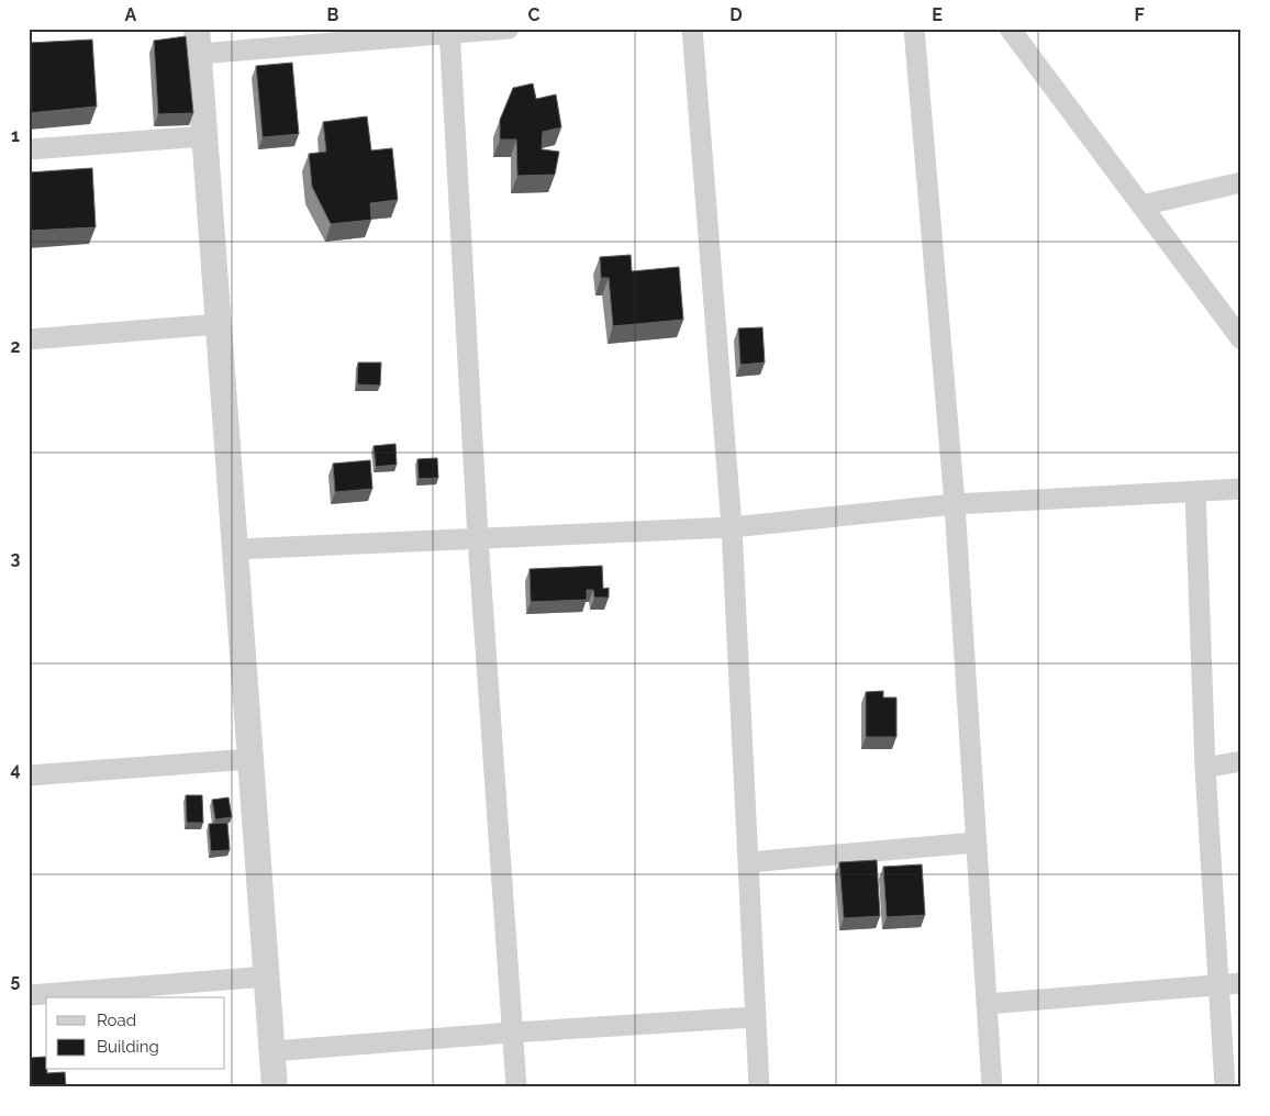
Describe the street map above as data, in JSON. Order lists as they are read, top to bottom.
{
  "legend": ["Road", "Building"],
  "grid": {
    "columns": [
      "A",
      "B",
      "C",
      "D",
      "E",
      "F"
    ],
    "rows": [
      "1",
      "2",
      "3",
      "4",
      "5"
    ]
  }
}
